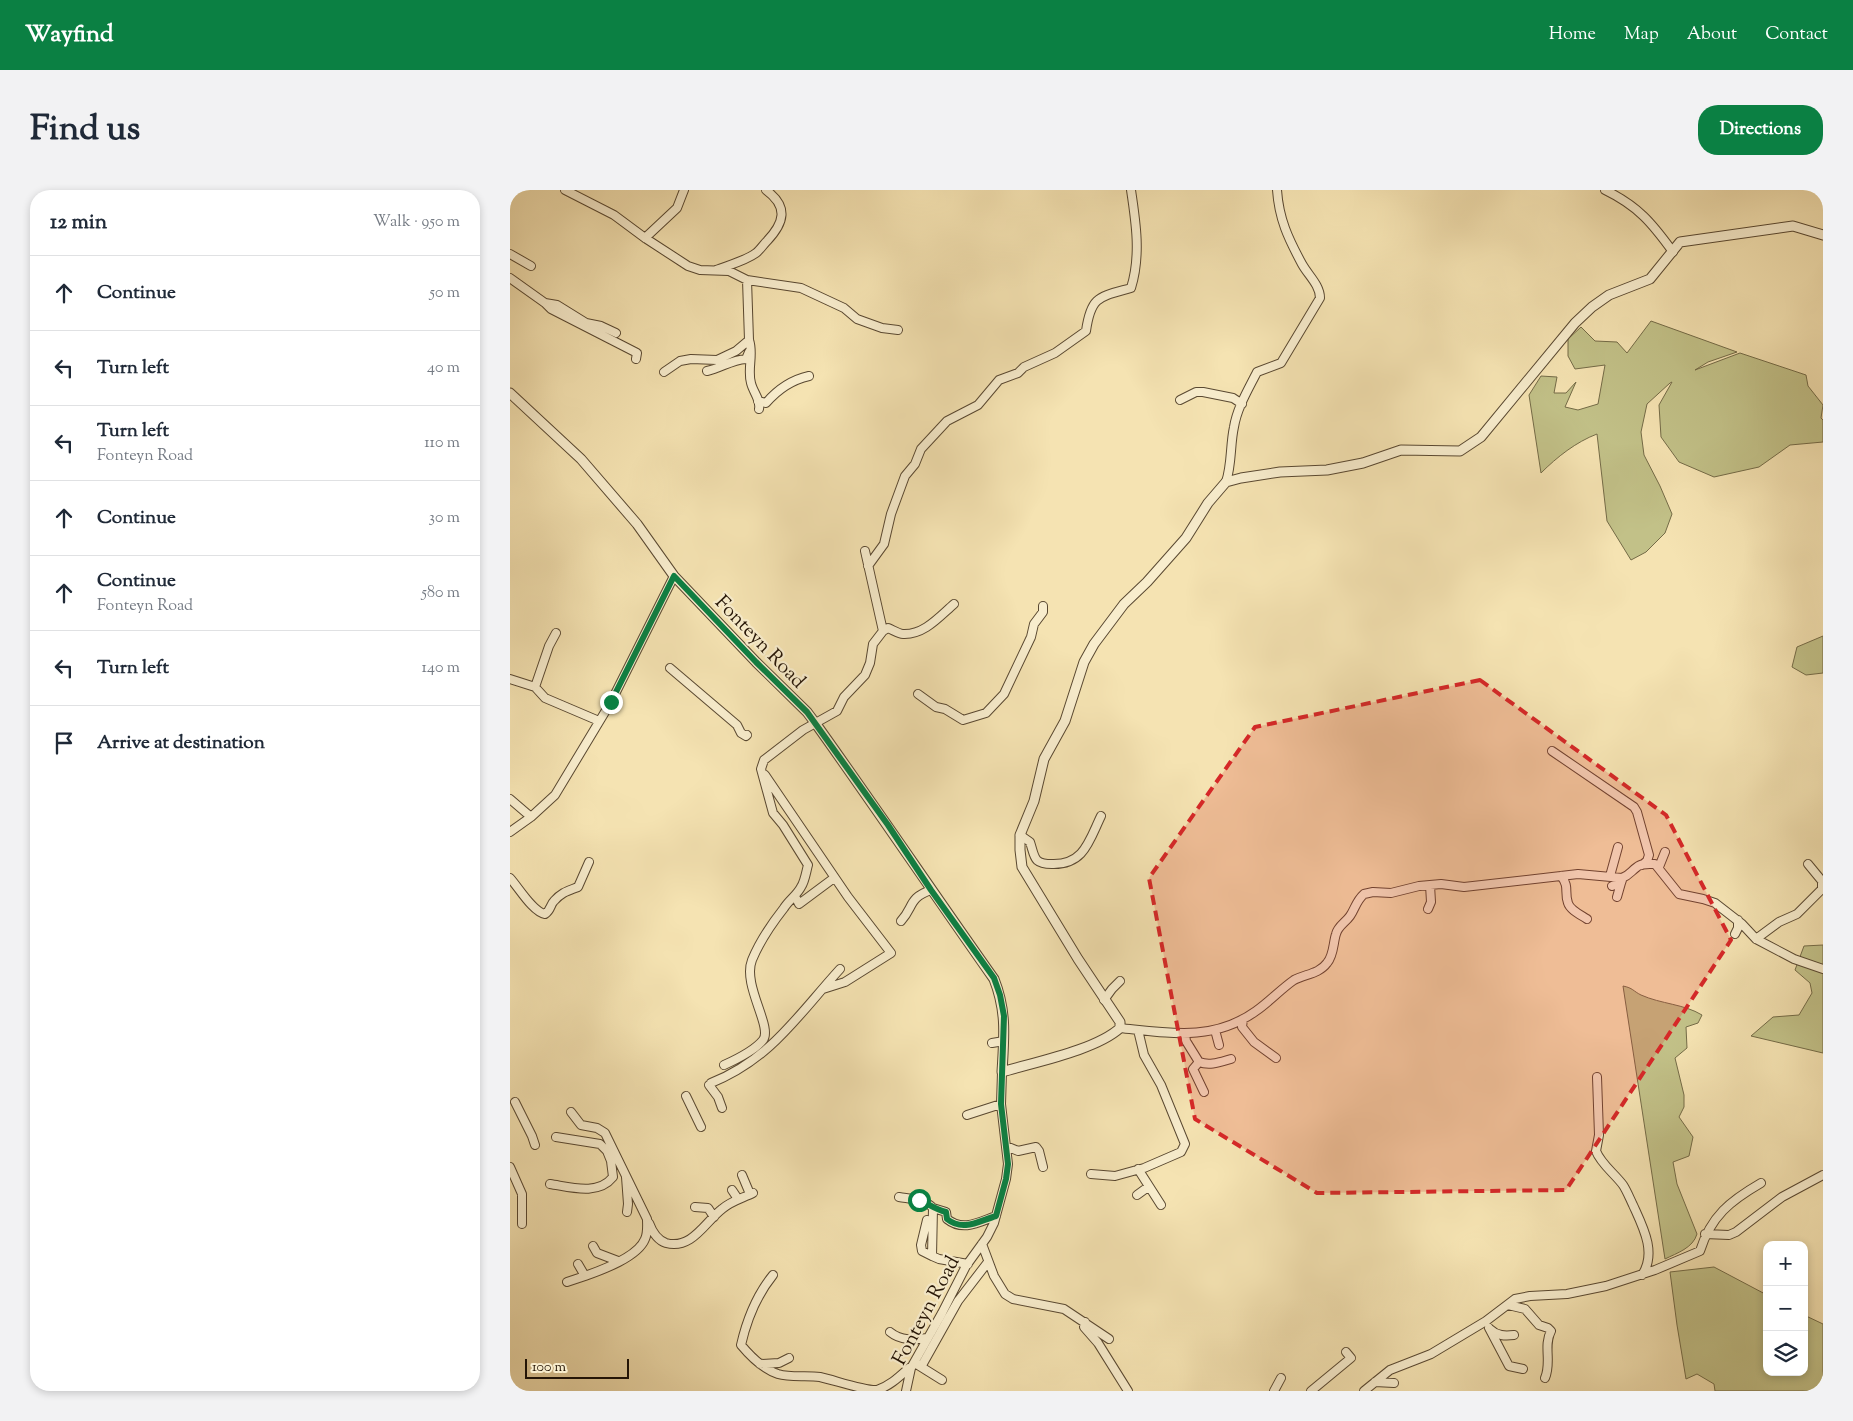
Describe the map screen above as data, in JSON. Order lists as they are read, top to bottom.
{
  "streets": {
    "street": ["Fonteyn Road"]
  },
  "scale_bar": "100 m",
  "page": {
    "header": "Wayfind",
    "nav": [
      "Home",
      "Map",
      "About",
      "Contact"
    ],
    "title": "Find us",
    "buttons": "Directions",
    "heading": ["12 min", "Walk · 950 m"],
    "list": [
      ["Continue", "50 m"],
      ["Turn left", "40 m"],
      ["Turn left", "Fonteyn Road", "110 m"],
      ["Continue", "30 m"],
      ["Continue", "Fonteyn Road", "580 m"],
      ["Turn left", "140 m"],
      "Arrive at destination"
    ],
    "map_buttons": ["+", "−"],
    "scale": "100 m"
  }
}
